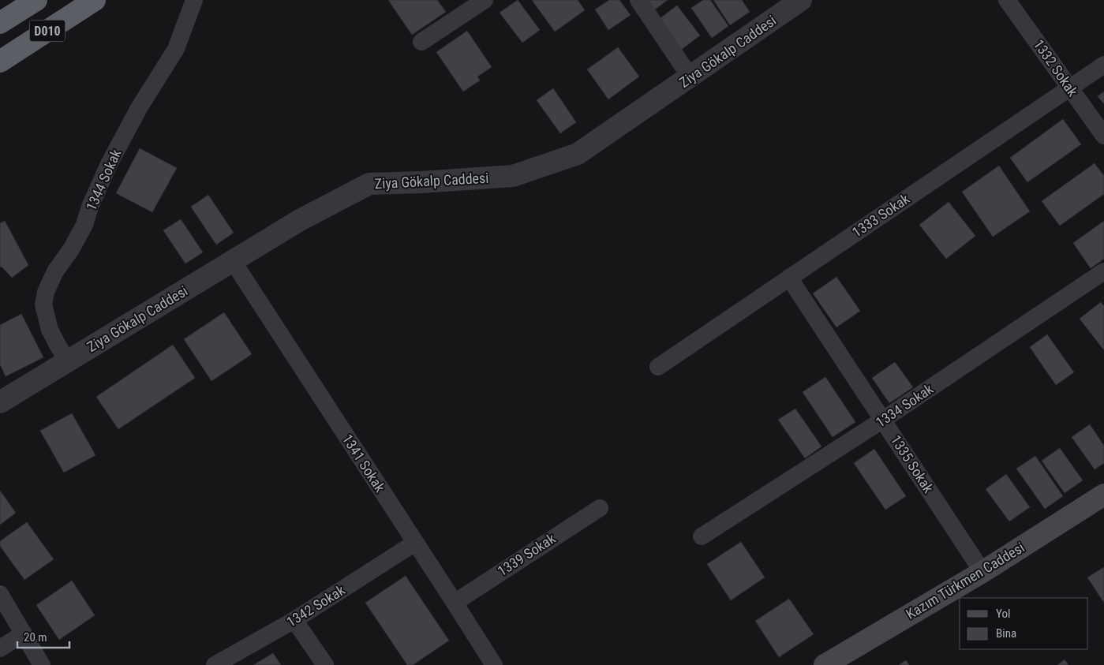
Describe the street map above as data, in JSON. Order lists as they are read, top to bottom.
{
  "streets": {
    "highway": ["D010"],
    "main road": ["Kazım Türkmen Caddesi"],
    "street": [
      "Ziya Gökalp Caddesi",
      "1332 Sokak",
      "1344 Sokak",
      "1333 Sokak",
      "1334 Sokak",
      "1341 Sokak",
      "1335 Sokak",
      "1339 Sokak",
      "1342 Sokak"
    ]
  },
  "crossings": [
    ["Ziya Gökalp Caddesi", "1344 Sokak"],
    ["Ziya Gökalp Caddesi", "1341 Sokak"],
    ["1332 Sokak", "1333 Sokak"],
    ["1333 Sokak", "1335 Sokak"],
    ["1334 Sokak", "1335 Sokak"],
    ["1341 Sokak", "1339 Sokak"],
    ["1341 Sokak", "1342 Sokak"],
    ["1335 Sokak", "Kazım Türkmen Caddesi"]
  ],
  "legend": ["Yol", "Bina"],
  "scale_bar": "20 m"
}
